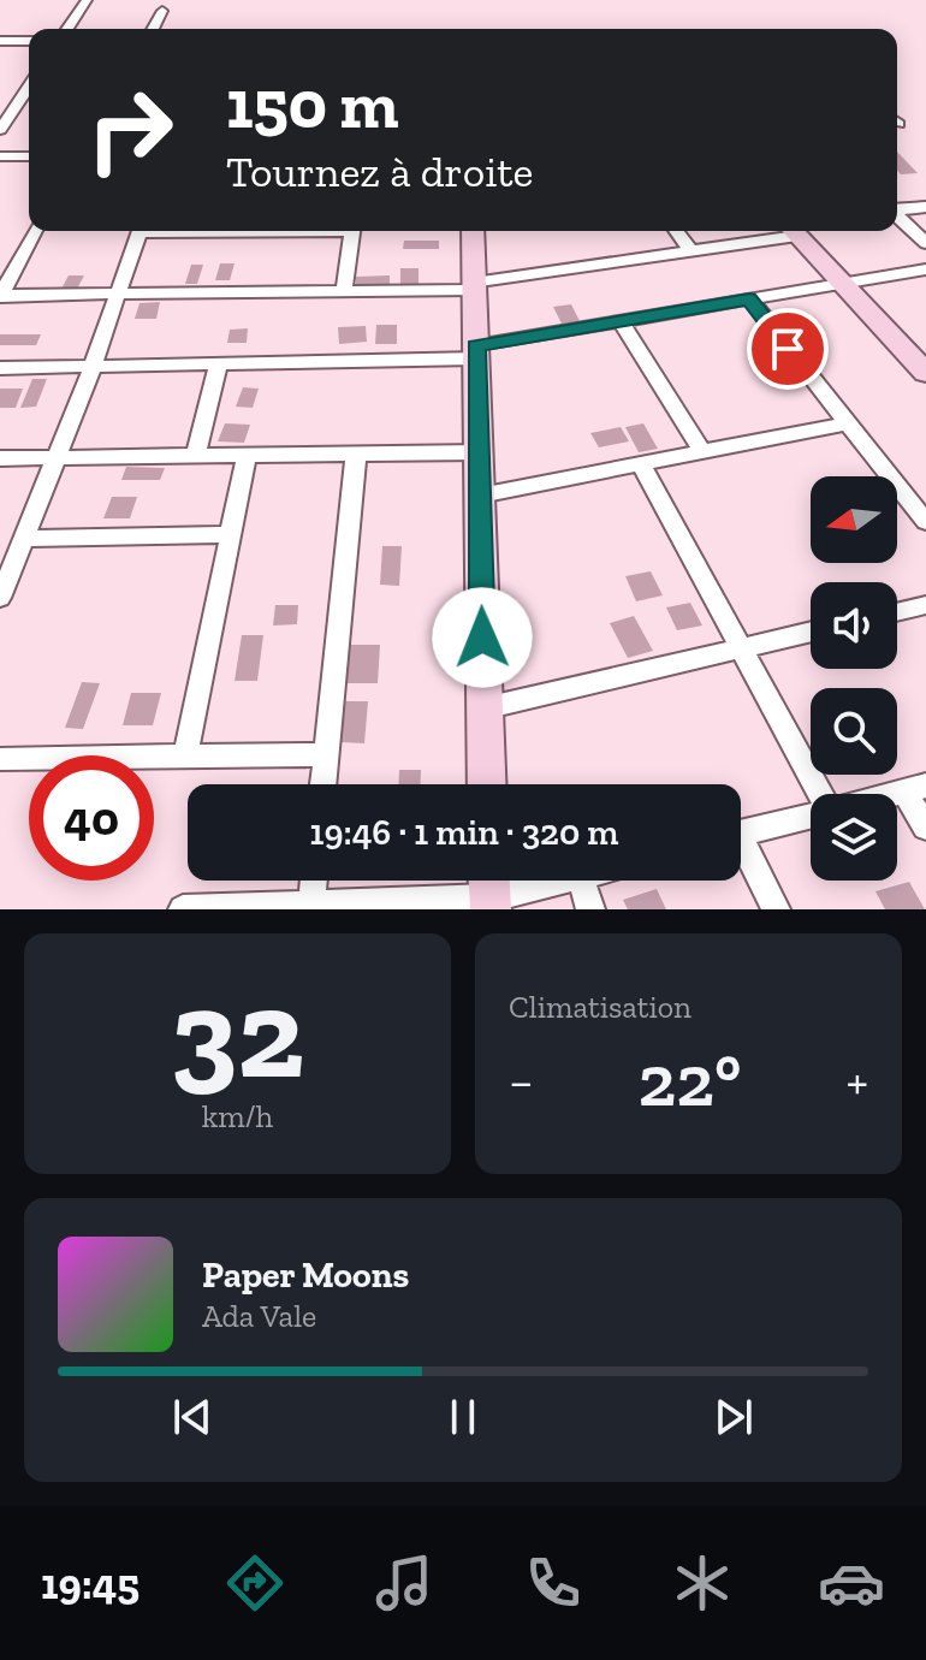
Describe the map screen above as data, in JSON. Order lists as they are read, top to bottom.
{
  "north": "left",
  "page": {
    "turn": ["150 m", "Tournez à droite"],
    "limit": "40",
    "trip": "19:46 · 1 min · 320 m",
    "tile": [
      ["32", "km/h"],
      "Climatisation"
    ],
    "heat": ["−", "22°", "+"],
    "song": ["Paper Moons", "Ada Vale"],
    "tabs": "19:45"
  }
}
